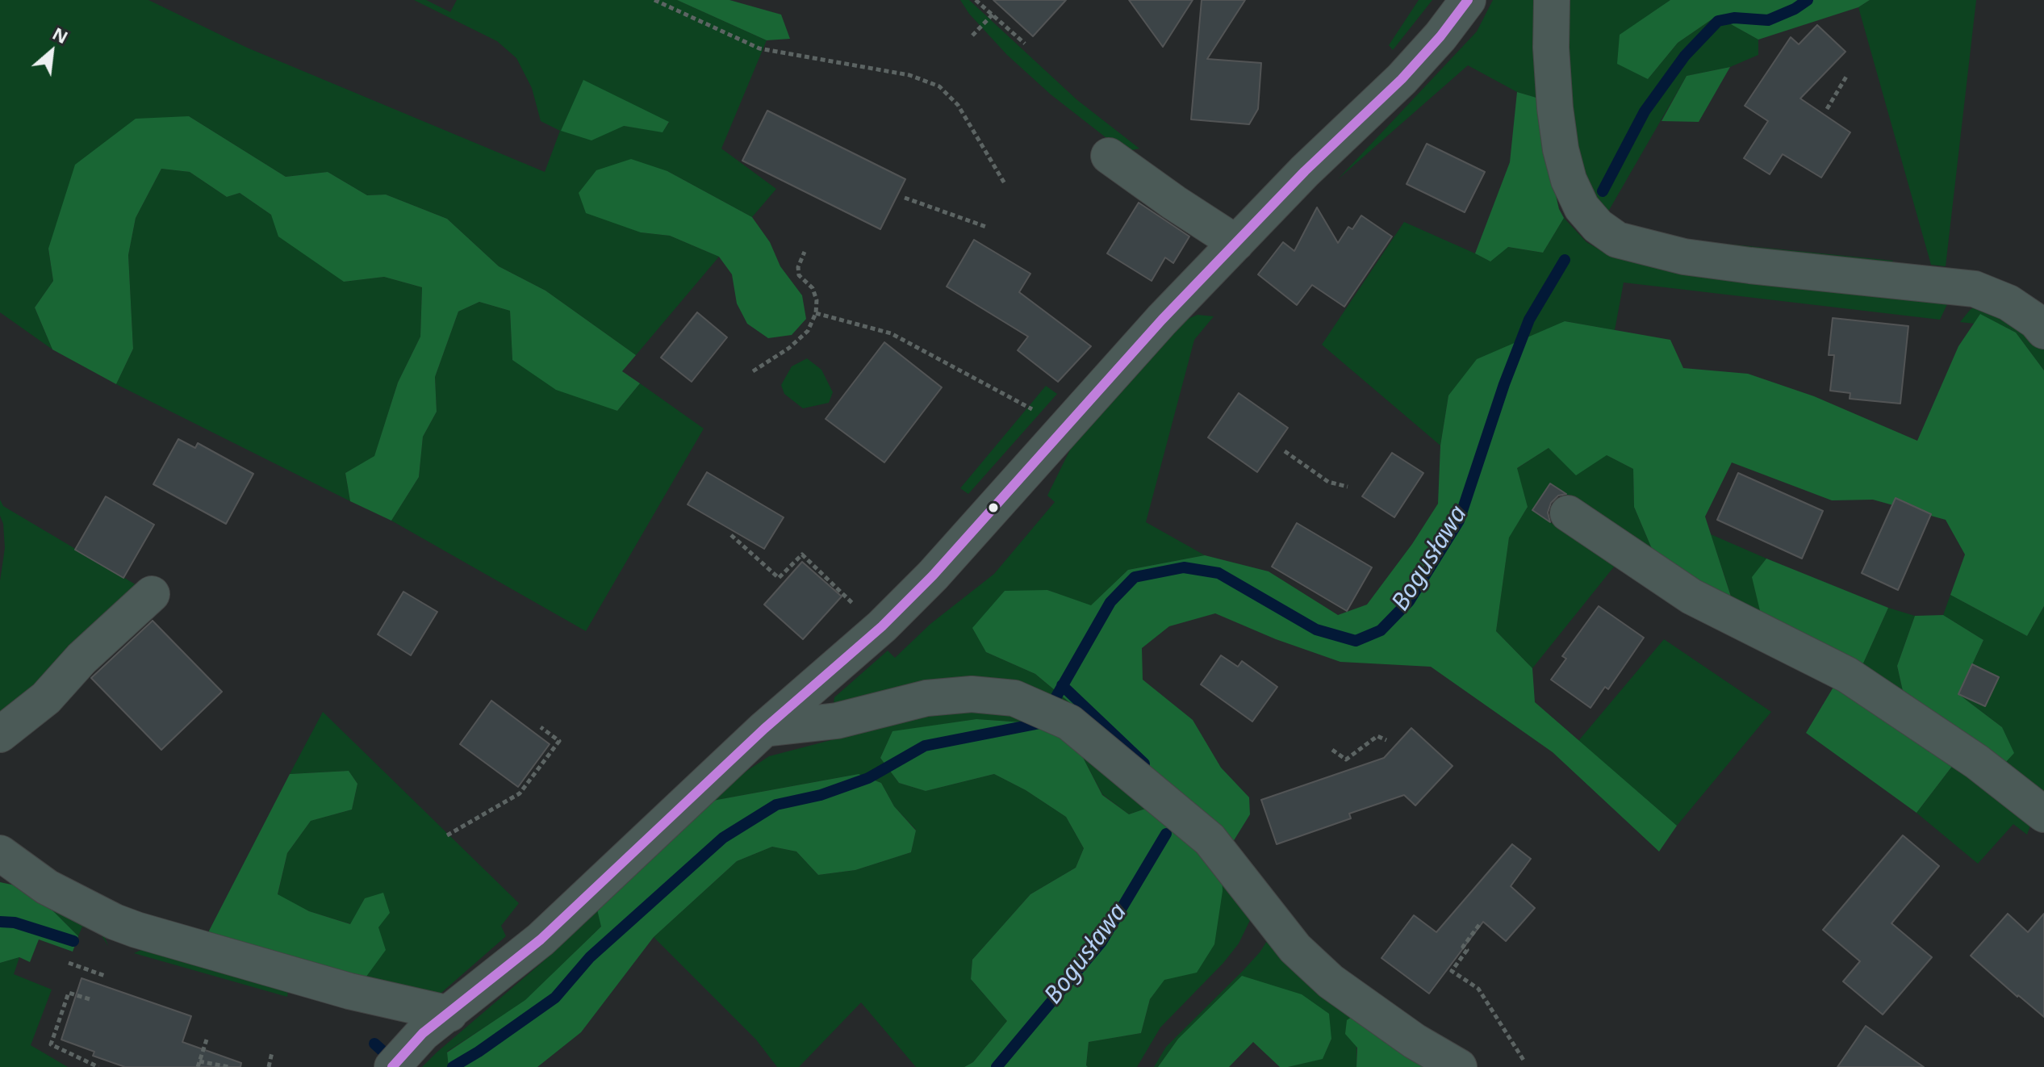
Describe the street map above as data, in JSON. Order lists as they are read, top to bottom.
{
  "water": ["Bogusława"],
  "north": "top right"
}
